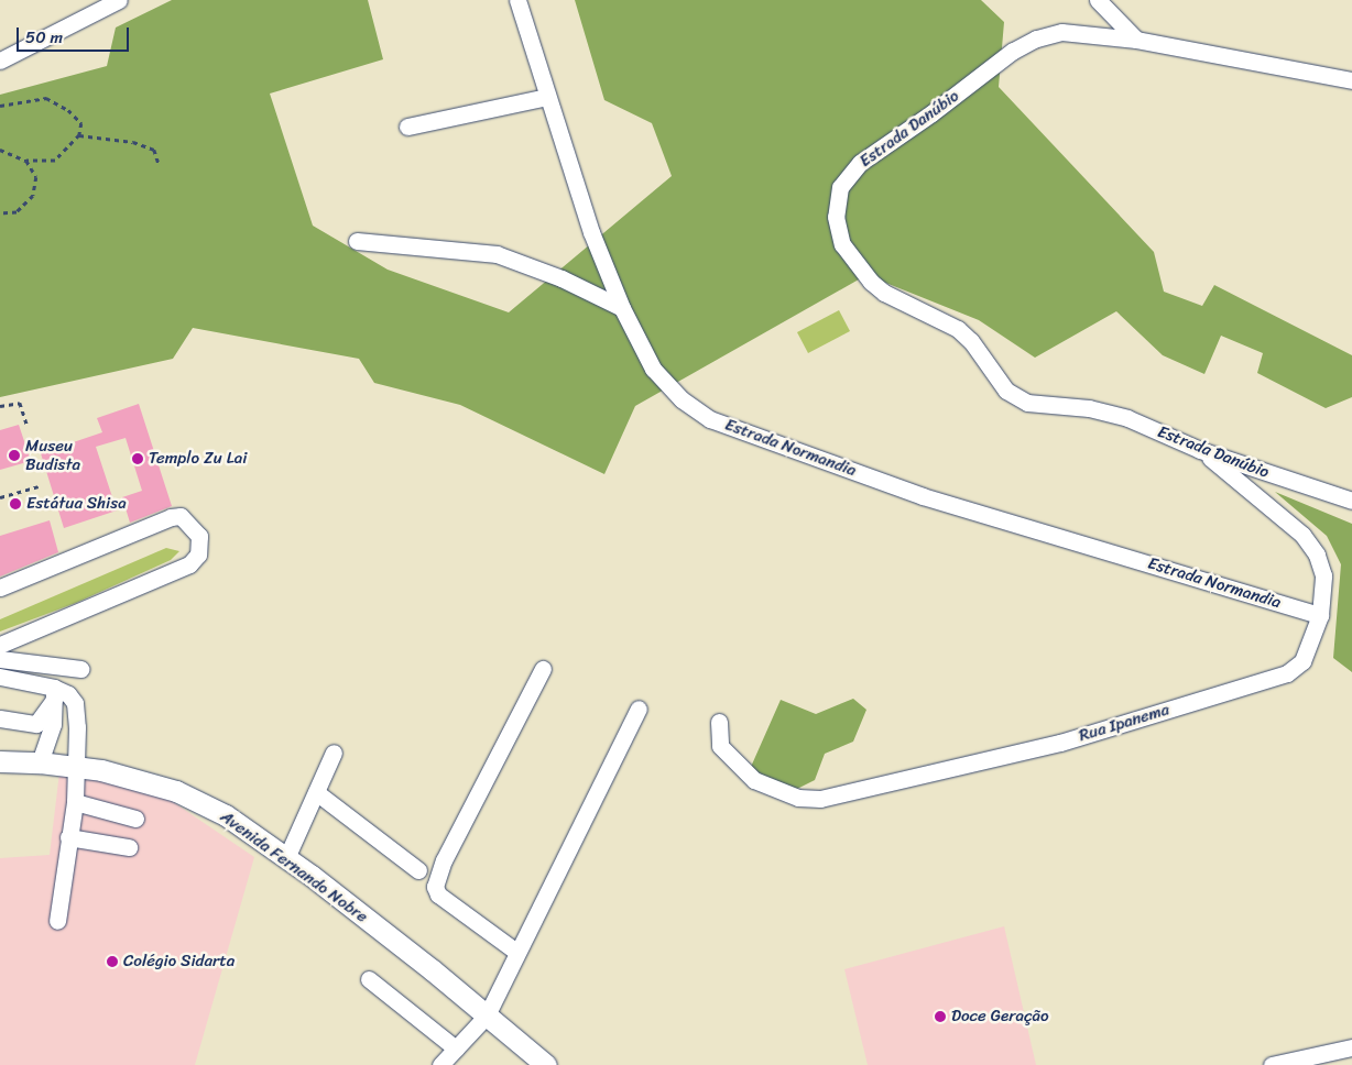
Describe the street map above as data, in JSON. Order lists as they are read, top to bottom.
{
  "streets": {
    "main road": ["Avenida Fernando Nobre"],
    "street": ["Estrada Danúbio", "Estrada Normandia", "Rua Ipanema"]
  },
  "crossings": [
    ["Estrada Danúbio", "Rua Ipanema"],
    ["Estrada Normandia", "Rua Ipanema"]
  ],
  "places": [
    "Museu Budista",
    "Templo Zu Lai",
    "Estátua Shisa",
    "Colégio Sidarta",
    "Doce Geração"
  ],
  "scale_bar": "50 m"
}
